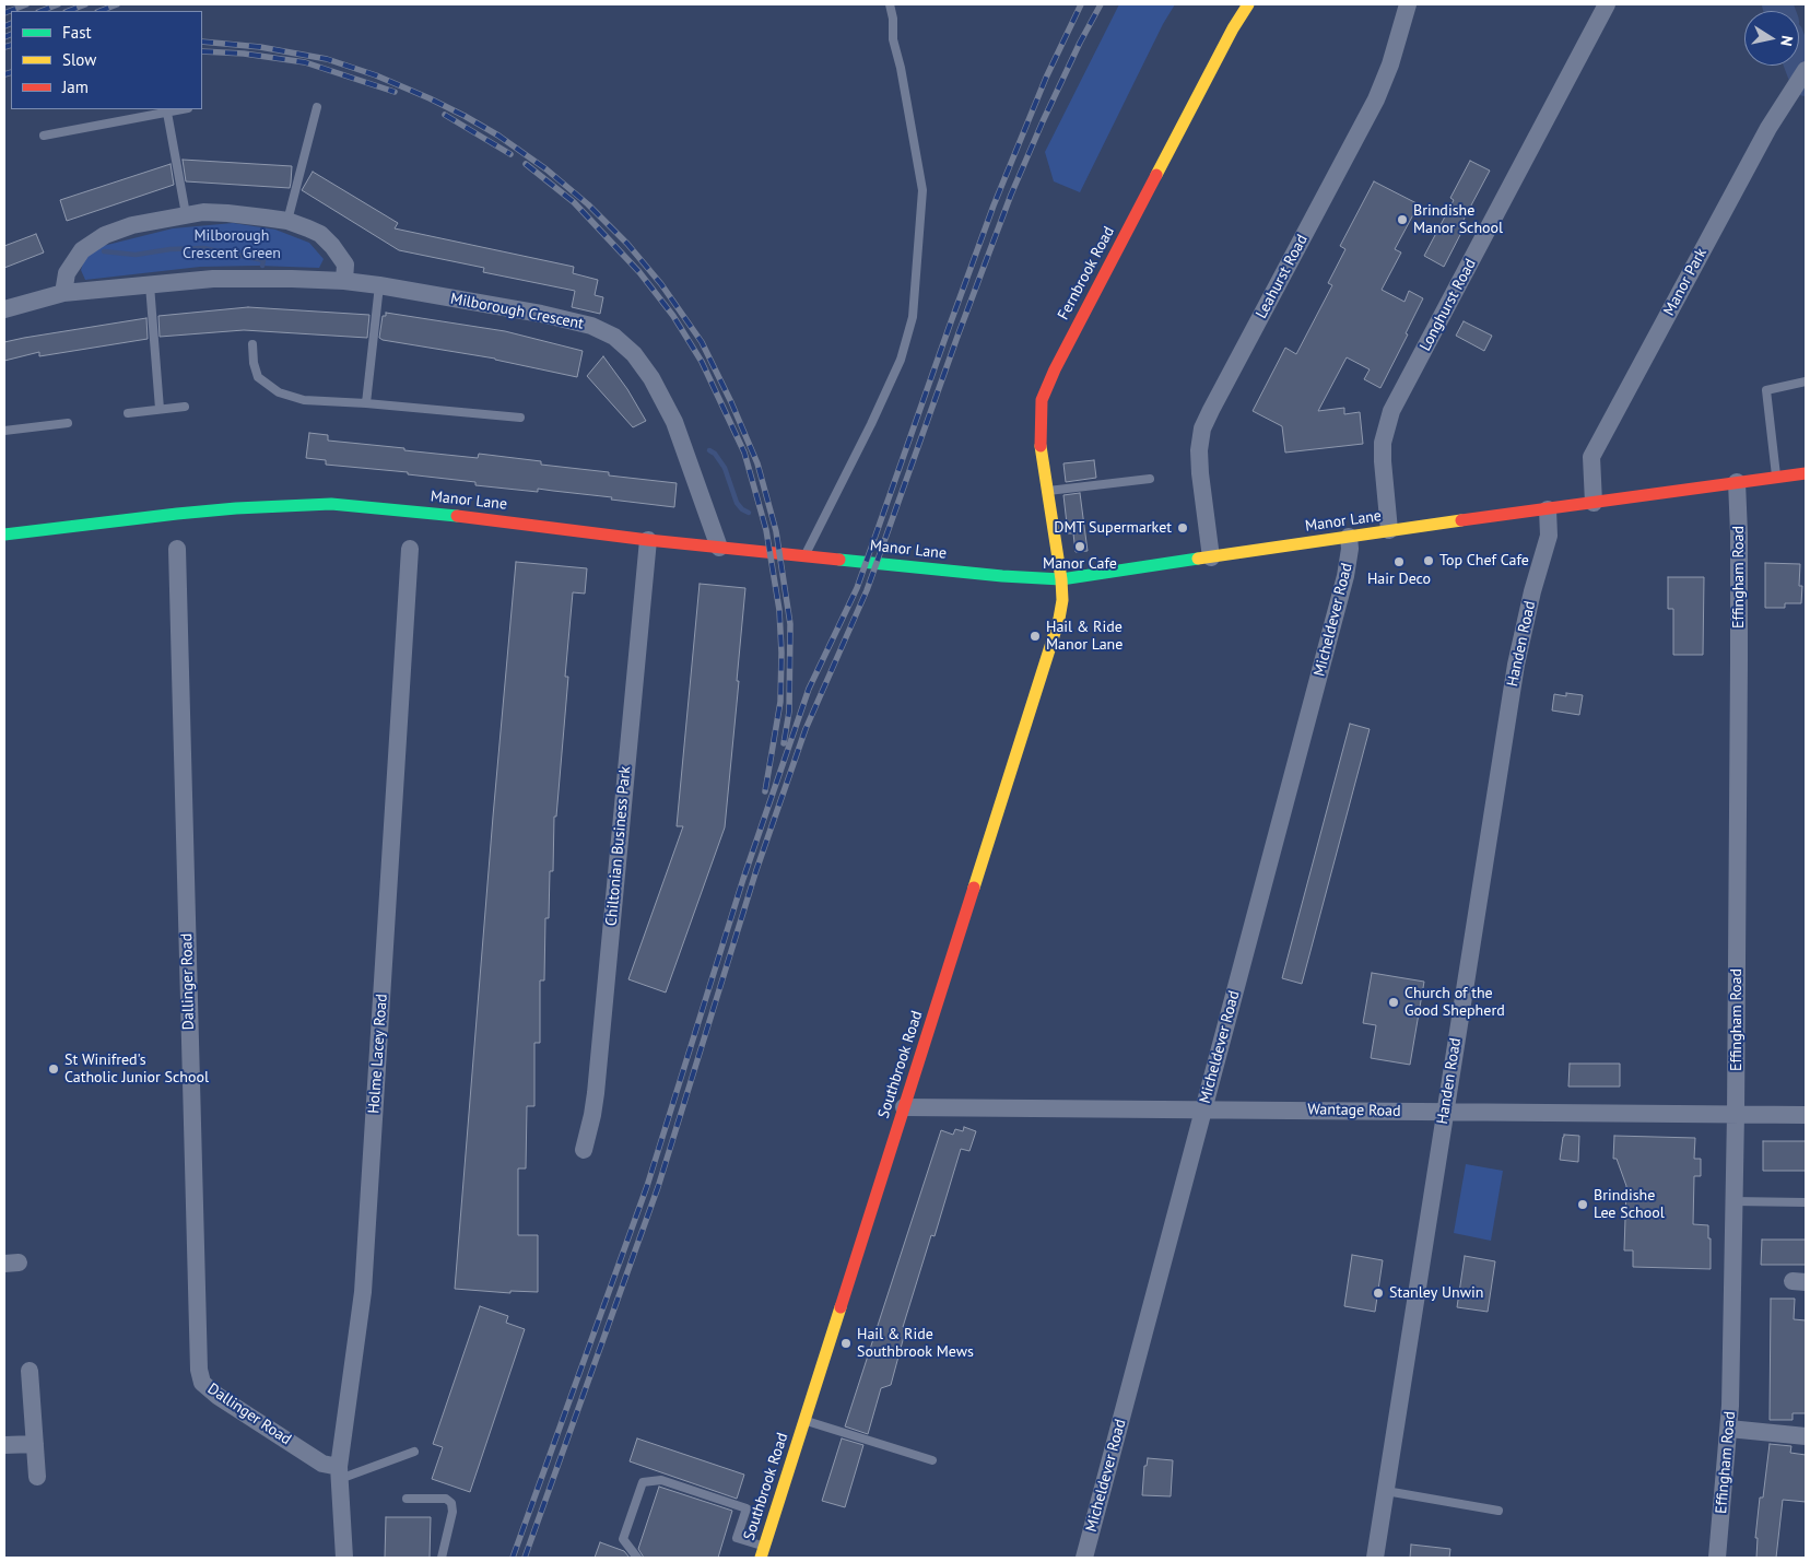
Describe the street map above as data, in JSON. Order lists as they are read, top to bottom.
{
  "streets": {
    "street": [
      "Fernbrook Road",
      "Leahurst Road",
      "Manor Park",
      "Longhurst Road",
      "Milborough Crescent",
      "Manor Lane",
      "Effingham Road",
      "Micheldever Road",
      "Handen Road",
      "Chiltonian Business Park",
      "Dallinger Road",
      "Holme Lacey Road",
      "Southbrook Road",
      "Wantage Road"
    ]
  },
  "crossings": [
    ["Fernbrook Road", "Manor Lane"],
    ["Fernbrook Road", "Southbrook Road"],
    ["Leahurst Road", "Manor Lane"],
    ["Manor Park", "Manor Lane"],
    ["Longhurst Road", "Manor Lane"],
    ["Milborough Crescent", "Manor Lane"],
    ["Manor Lane", "Effingham Road"],
    ["Manor Lane", "Micheldever Road"],
    ["Manor Lane", "Handen Road"],
    ["Manor Lane", "Chiltonian Business Park"],
    ["Manor Lane", "Southbrook Road"],
    ["Effingham Road", "Wantage Road"],
    ["Micheldever Road", "Wantage Road"],
    ["Handen Road", "Wantage Road"],
    ["Dallinger Road", "Holme Lacey Road"],
    ["Southbrook Road", "Wantage Road"]
  ],
  "parks": ["Milborough Crescent Green"],
  "places": [
    "Brindishe Manor School",
    "DMT Supermarket",
    "Manor Cafe",
    "Top Chef Cafe",
    "Hair Deco",
    "Hail & Ride Manor Lane",
    "Church of the Good Shepherd",
    "St Winifred's Catholic Junior School",
    "Brindishe Lee School",
    "Stanley Unwin",
    "Hail & Ride Southbrook Mews"
  ],
  "legend": ["Fast", "Slow", "Jam"],
  "north": "right"
}
